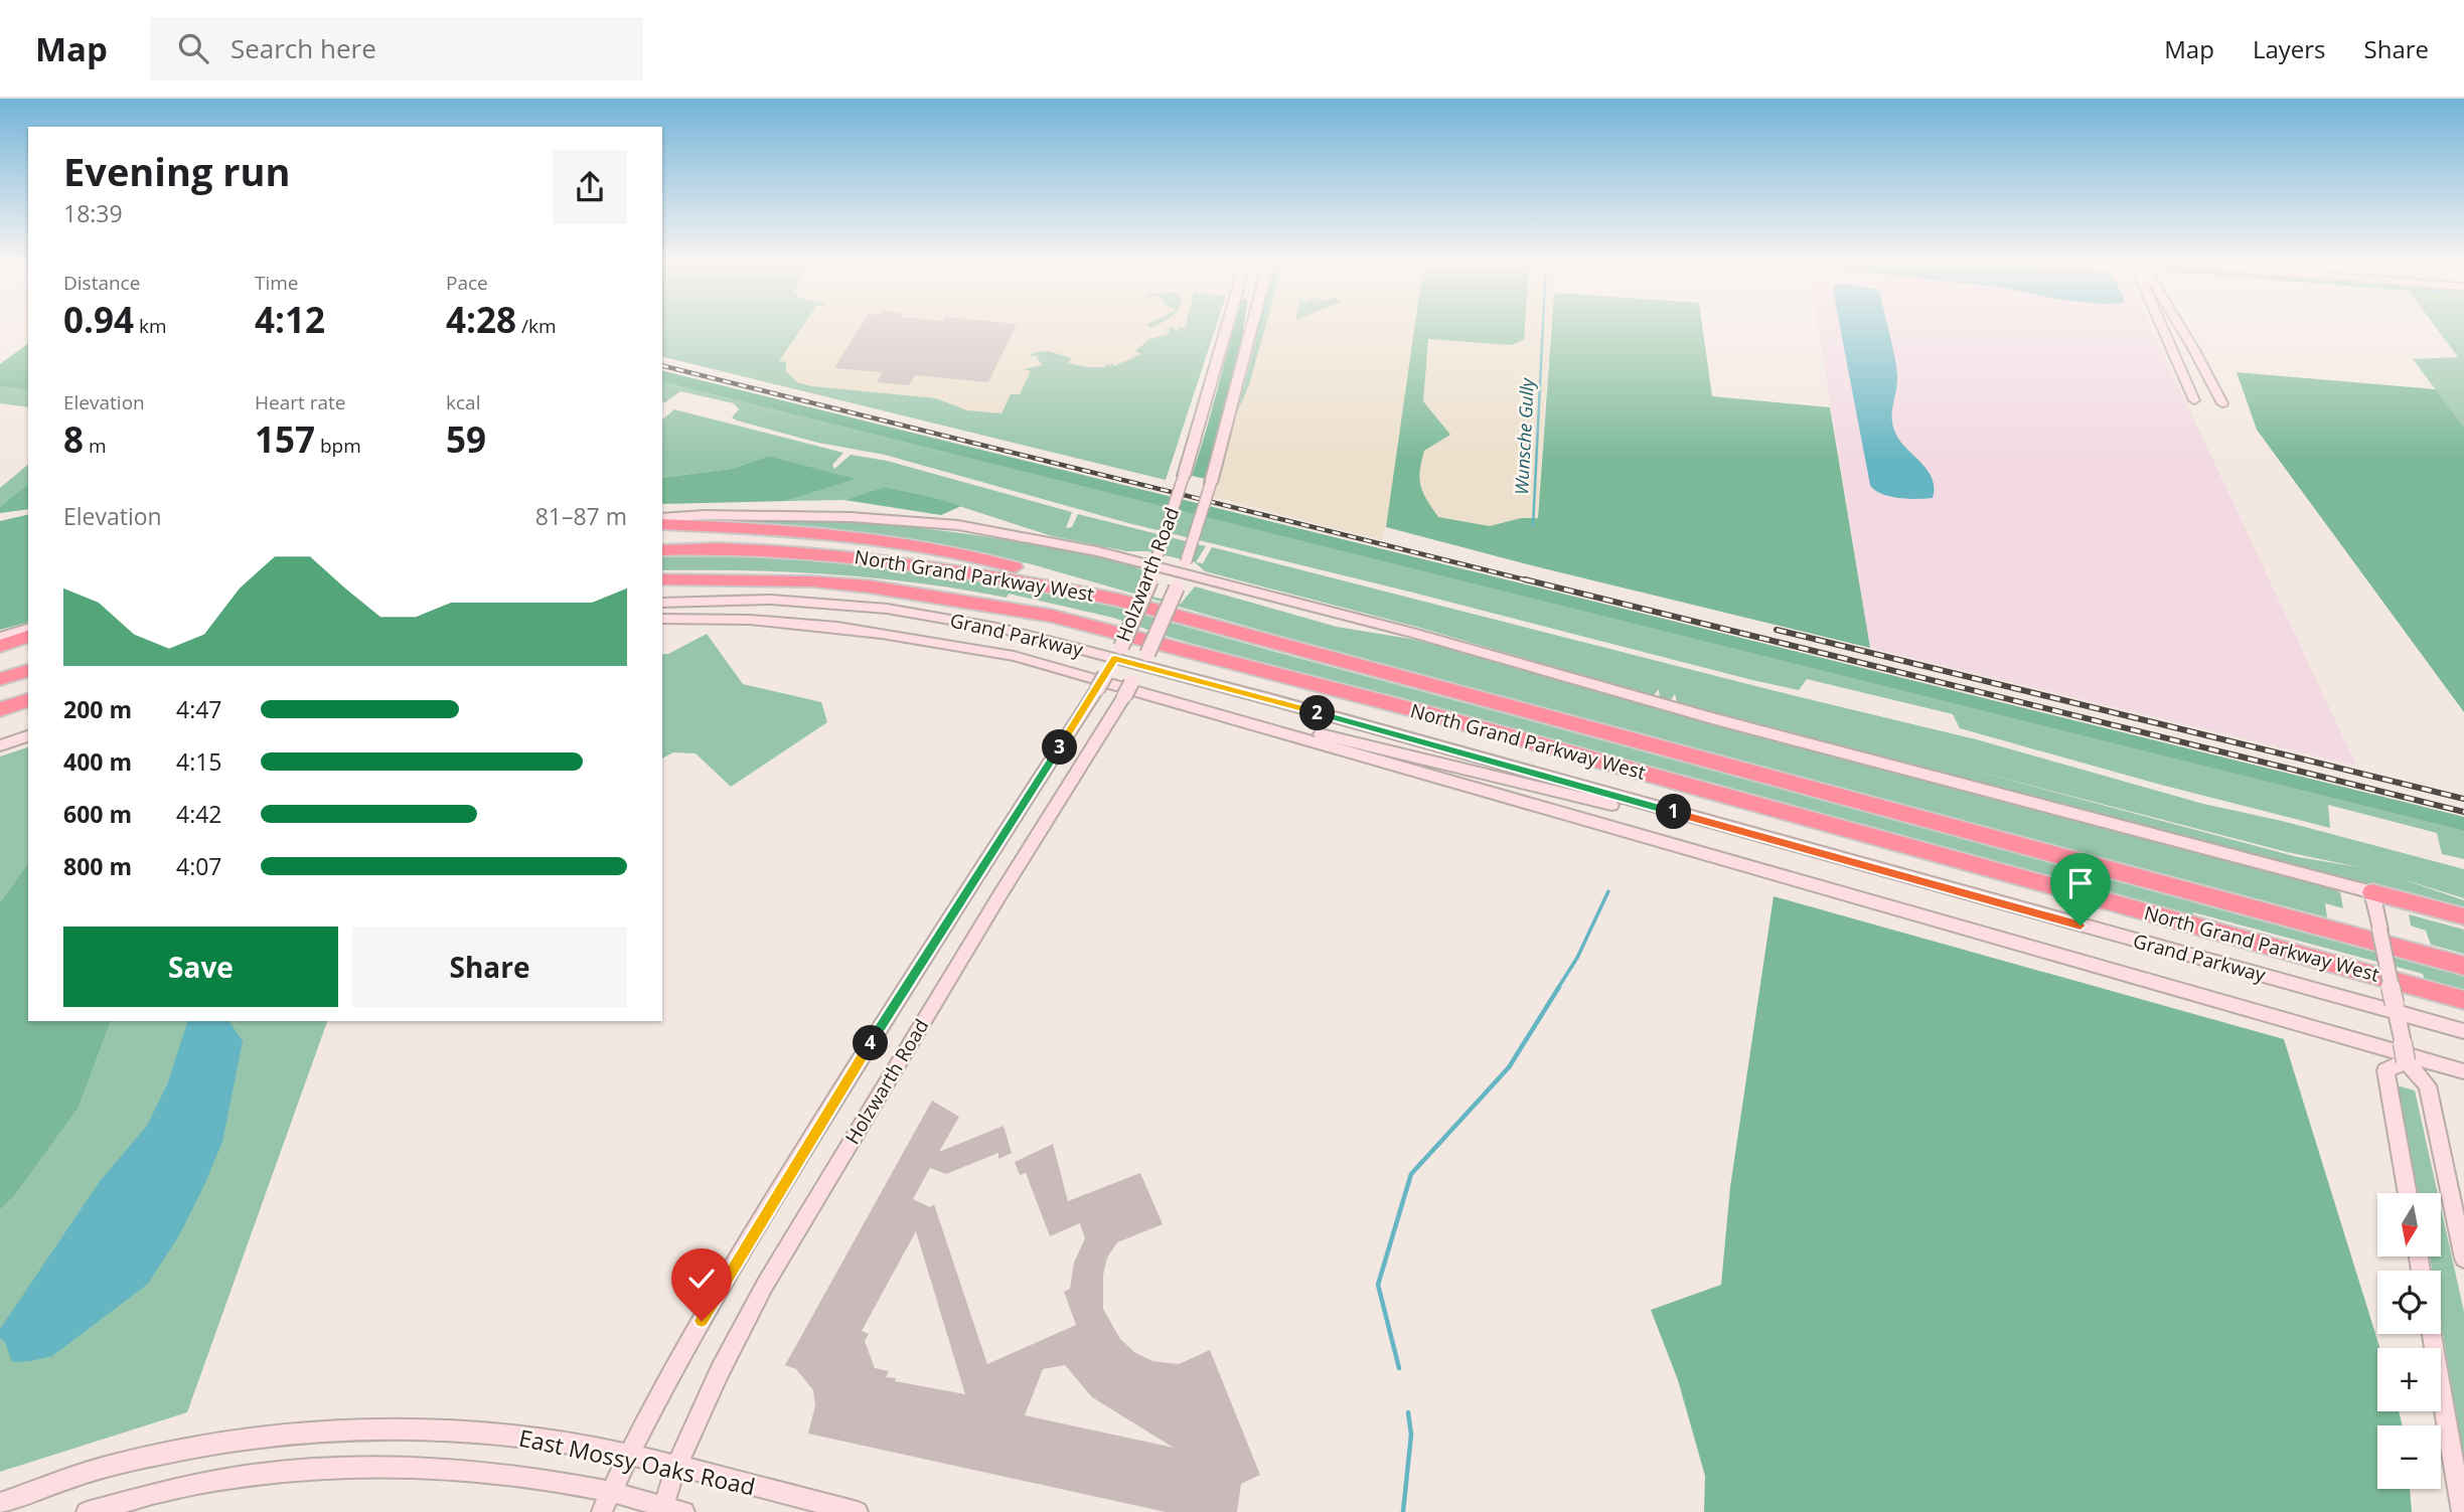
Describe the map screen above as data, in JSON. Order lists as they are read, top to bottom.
{
  "streets": {
    "highway": ["North Grand Parkway West"],
    "main road": ["Holzwarth Road", "Grand Parkway", "East Mossy Oaks Road"]
  },
  "crossings": [
    ["Holzwarth Road", "North Grand Parkway West"],
    ["Holzwarth Road", "Grand Parkway"],
    ["Holzwarth Road", "East Mossy Oaks Road"]
  ],
  "water": ["Wunsche Gully"],
  "north": "bottom",
  "page": {
    "header": "Map",
    "search": "Search here",
    "nav": ["Map", "Layers", "Share"],
    "heading": ["Evening run", "18:39"],
    "stats": [
      ["Distance", "0.94 km"],
      ["Time", "4:12"],
      ["Pace", "4:28 /km"],
      ["Elevation", "8 m"],
      ["Heart rate", "157 bpm"],
      ["kcal", "59"]
    ],
    "chart": ["Elevation", "81–87 m"],
    "list": [
      {
        "name": "200 m",
        "note": "4:47"
      },
      {
        "name": "400 m",
        "note": "4:15"
      },
      {
        "name": "600 m",
        "note": "4:42"
      },
      {
        "name": "800 m",
        "note": "4:07"
      }
    ],
    "pins": [
      "2",
      "3",
      "1",
      "4"
    ],
    "buttons": ["Save", "Share"],
    "map_buttons": ["+", "−"]
  }
}
